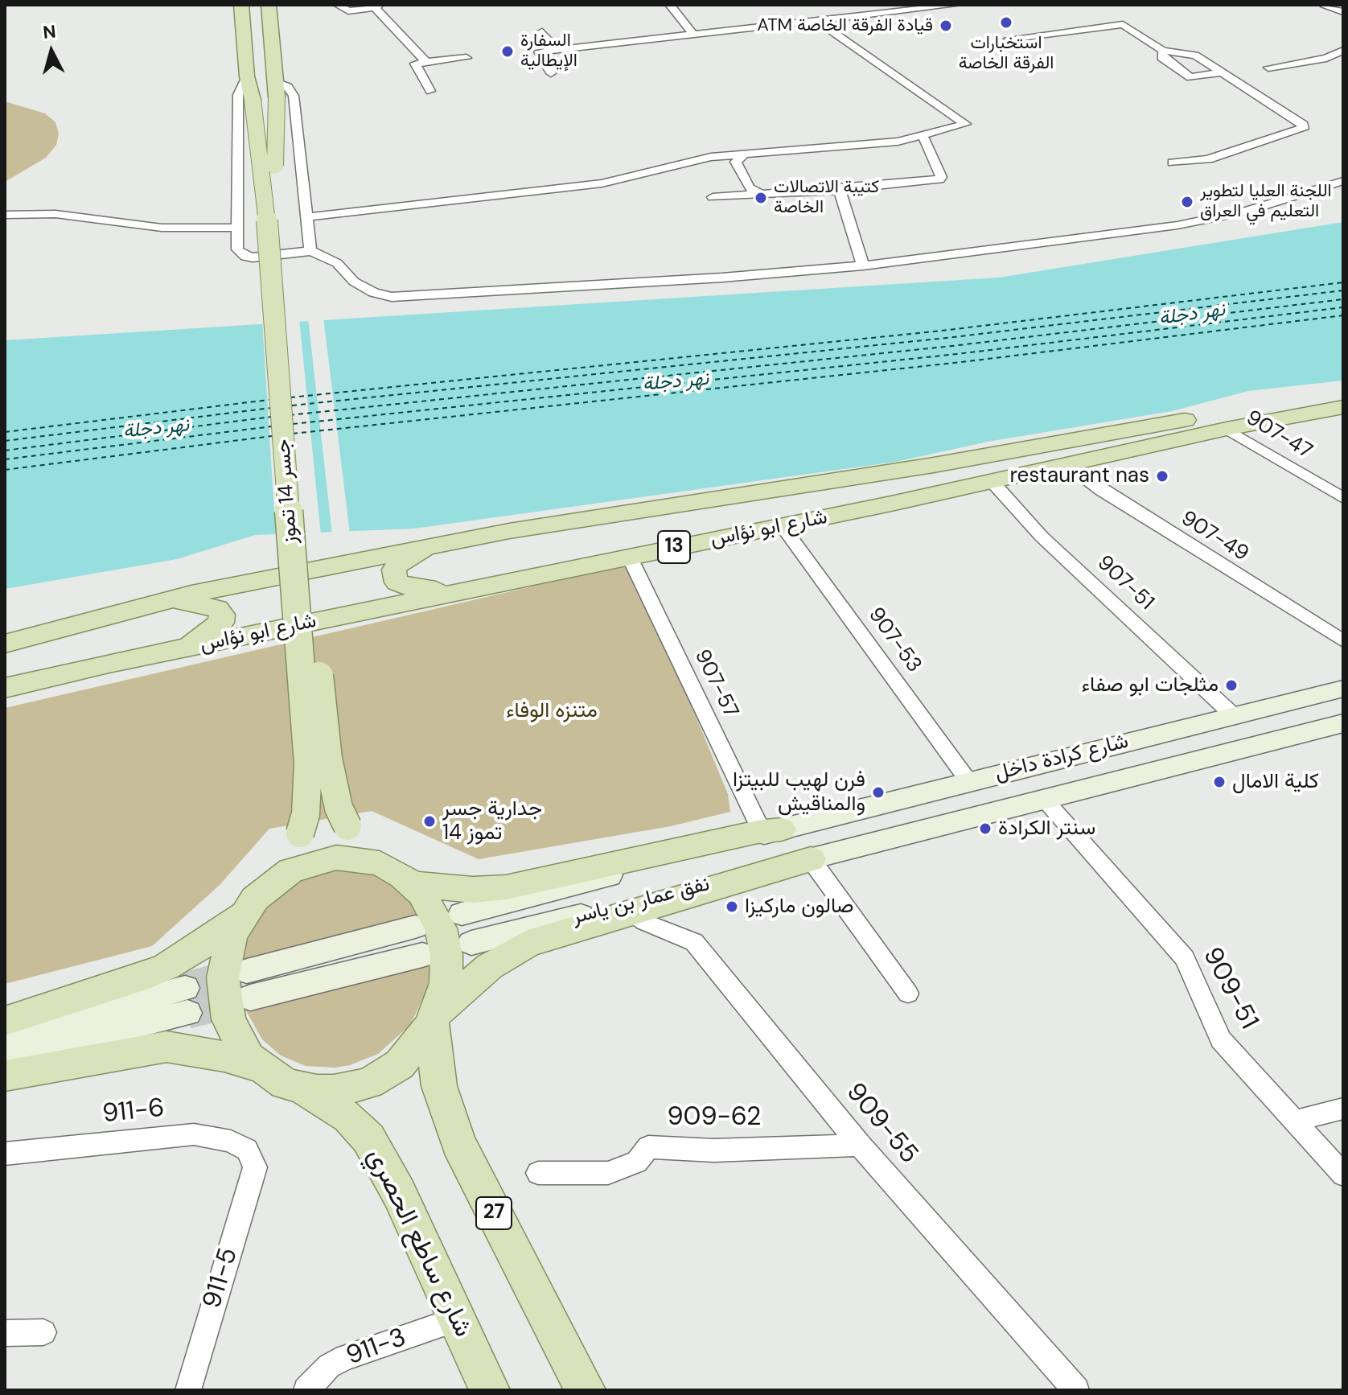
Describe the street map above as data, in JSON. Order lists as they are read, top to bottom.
{
  "streets": {
    "main road": [
      "جسر 14 تموز",
      "شارع ابو نؤاس",
      "13",
      "شارع كرادة داخل",
      "نفق عمار بن ياسر",
      "27",
      "شارع ساطع الحصري"
    ],
    "street": [
      "907-47",
      "907-49",
      "907-51",
      "907-53",
      "907-57",
      "909-51",
      "911-6",
      "909-62",
      "909-55",
      "911-5",
      "911-3"
    ]
  },
  "crossings": [
    ["907-47", "شارع ابو نؤاس"],
    ["جسر 14 تموز", "27"],
    ["جسر 14 تموز", "شارع ساطع الحصري"],
    ["شارع ابو نؤاس", "907-49"],
    ["شارع ابو نؤاس", "907-51"],
    ["شارع ابو نؤاس", "907-53"],
    ["شارع ابو نؤاس", "907-57"],
    ["907-51", "شارع كرادة داخل"],
    ["907-53", "شارع كرادة داخل"],
    ["907-57", "شارع كرادة داخل"],
    ["907-57", "نفق عمار بن ياسر"],
    ["شارع كرادة داخل", "نفق عمار بن ياسر"],
    ["شارع كرادة داخل", "909-51"],
    ["911-6", "911-5"],
    ["909-62", "909-55"],
    ["27", "شارع ساطع الحصري"],
    ["شارع ساطع الحصري", "911-3"]
  ],
  "water": ["نهر دجلة"],
  "parks": ["متنزه الوفاء"],
  "places": [
    "استخبارات الفرقة الخاصة",
    "ATM قيادة الفرقة الخاصة",
    "السفارة الإيطالية",
    "كتيبة الاتصالات الخاصة",
    "اللجنة العليا لتطوير التعليم في العراق",
    "restaurant nas",
    "مثلجات ابو صفاء",
    "كلية الامال",
    "فرن لهيب للبيتزا والمناقيش",
    "جدارية جسر 14 تموز",
    "سنتر الكرادة",
    "صالون ماركيزا"
  ],
  "north": "top"
}
